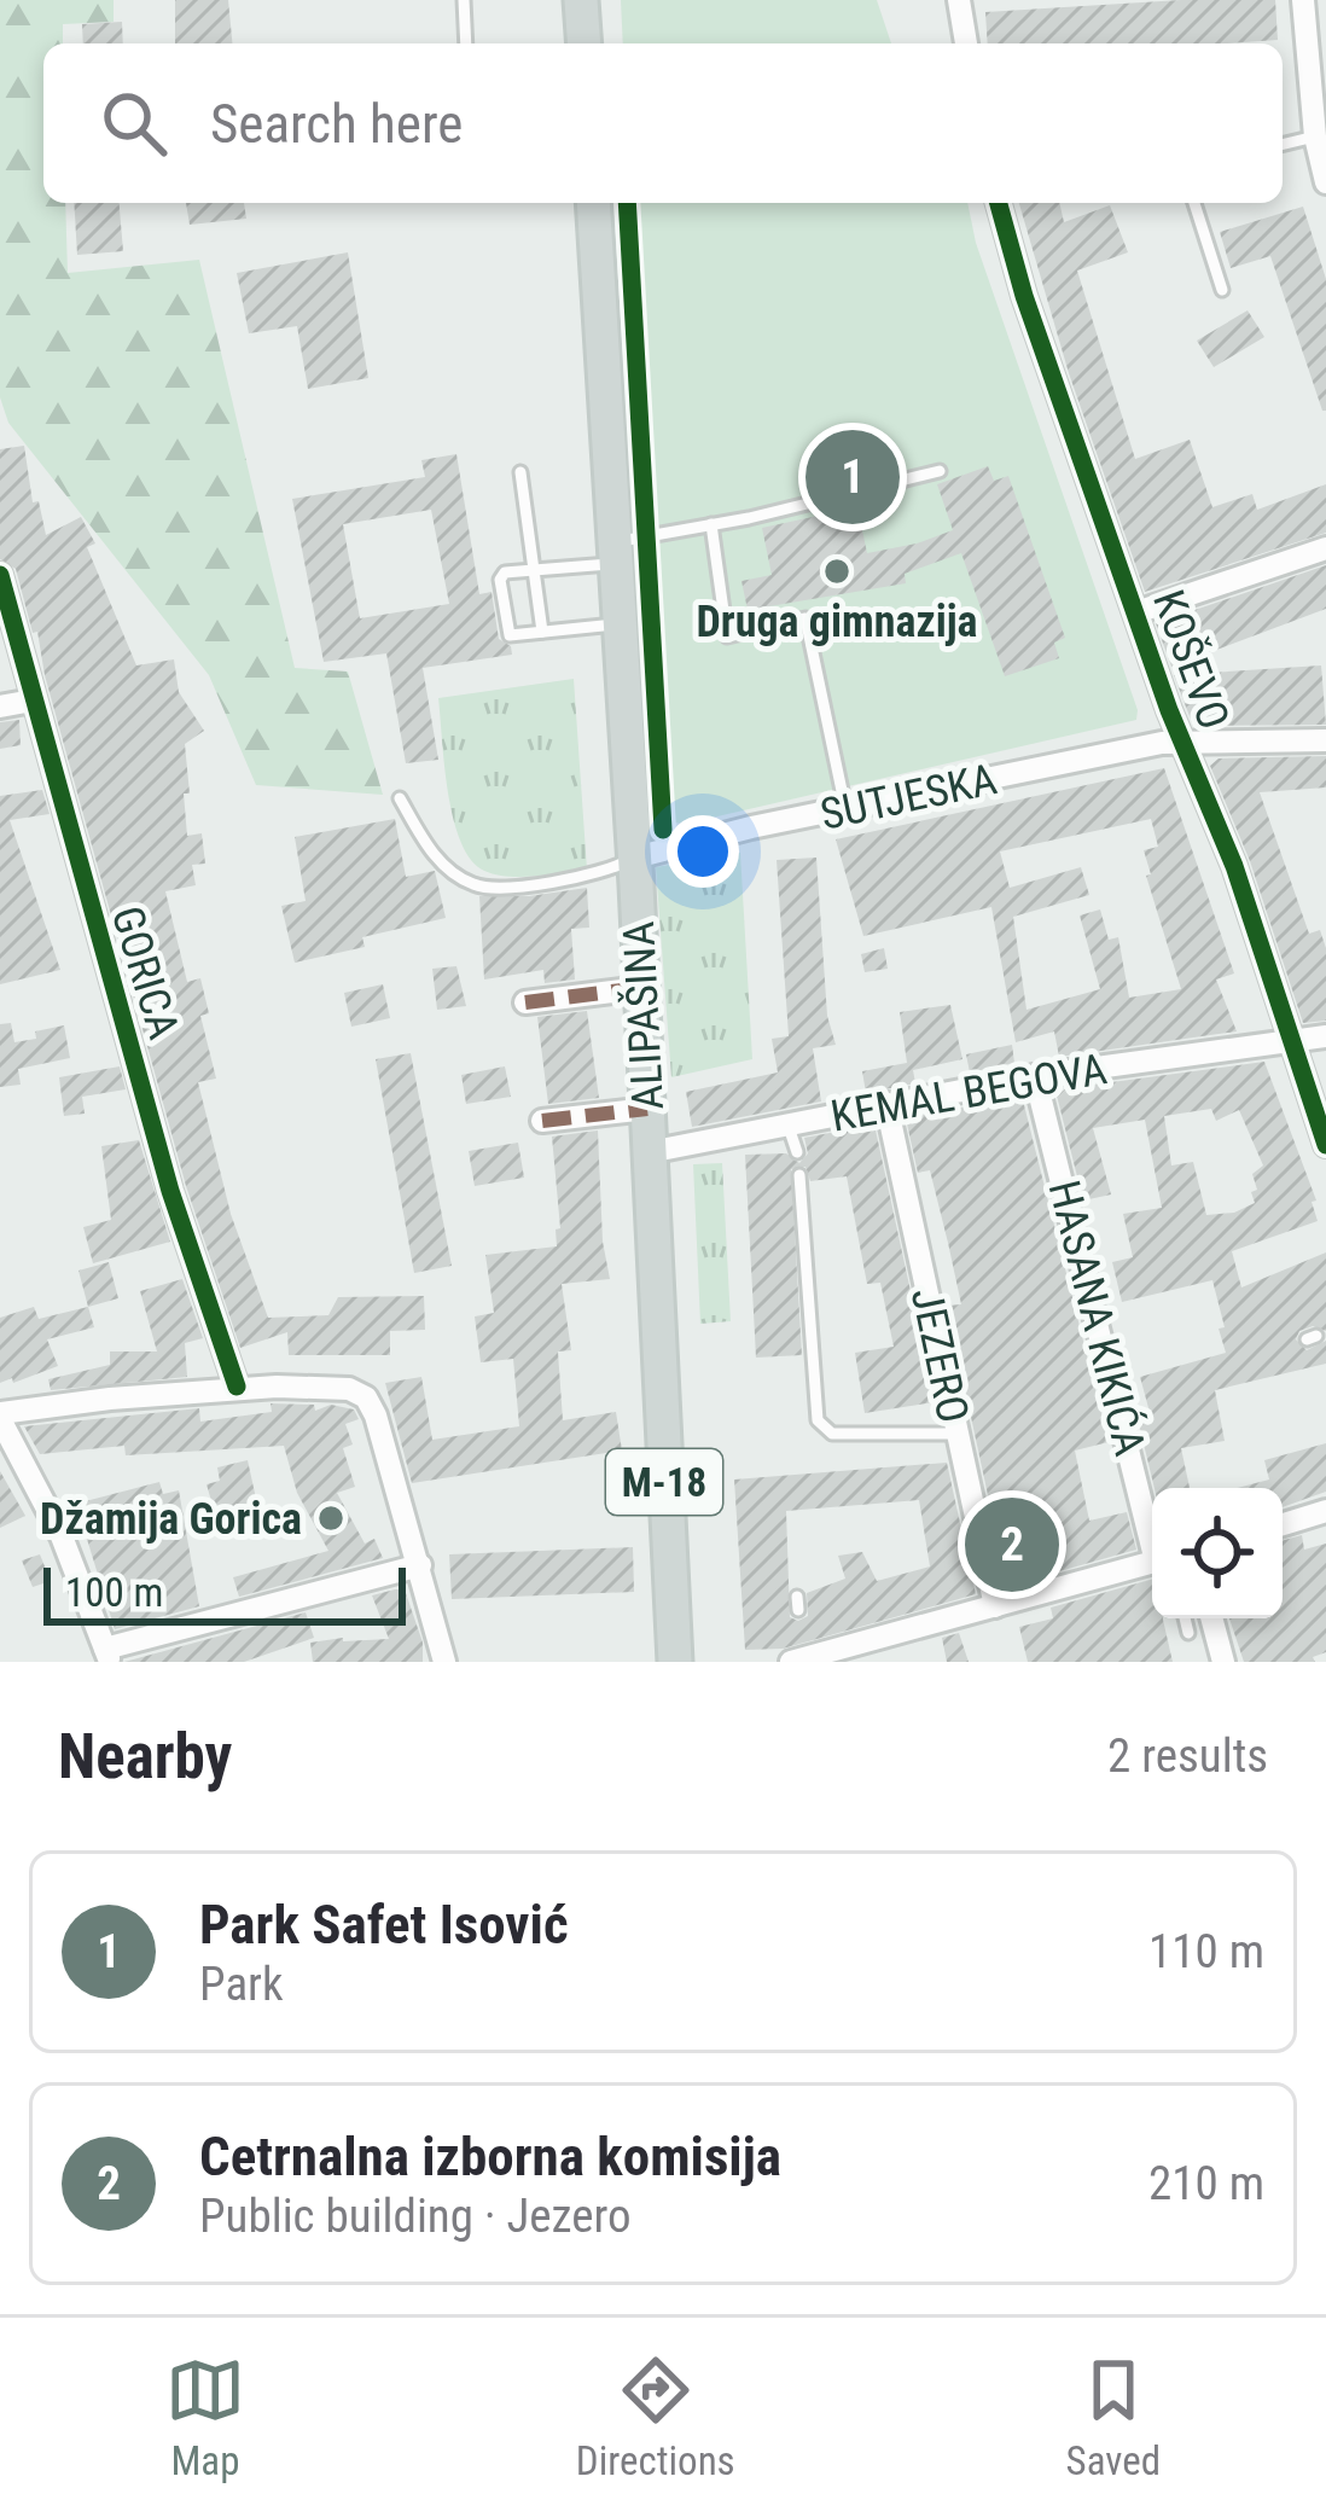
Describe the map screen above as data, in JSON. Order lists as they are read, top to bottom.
{
  "streets": {
    "main road": ["ALIPAŠINA", "M-18"],
    "street": [
      "KOŠEVO",
      "SUTJESKA",
      "GORICA",
      "KEMAL BEGOVA",
      "HASANA KIKIĆA",
      "JEZERO"
    ]
  },
  "crossings": [
    ["KOŠEVO", "SUTJESKA"],
    ["KOŠEVO", "KEMAL BEGOVA"],
    ["SUTJESKA", "ALIPAŠINA"],
    ["ALIPAŠINA", "KEMAL BEGOVA"],
    ["KEMAL BEGOVA", "HASANA KIKIĆA"],
    ["KEMAL BEGOVA", "JEZERO"]
  ],
  "places": ["Druga gimnazija", "Džamija Gorica"],
  "scale_bar": "100 m",
  "page": {
    "search": "Search here",
    "pins": ["1", "2"],
    "scale": "100 m",
    "heading": ["Nearby", "2 results"],
    "list": [
      {
        "mark": "1",
        "name": "Park Safet Isović",
        "note": "Park",
        "value": "110 m"
      },
      {
        "mark": "2",
        "name": "Cetrnalna izborna komisija",
        "note": "Public building · Jezero",
        "value": "210 m"
      }
    ],
    "nav": ["Map", "Directions", "Saved"]
  }
}
